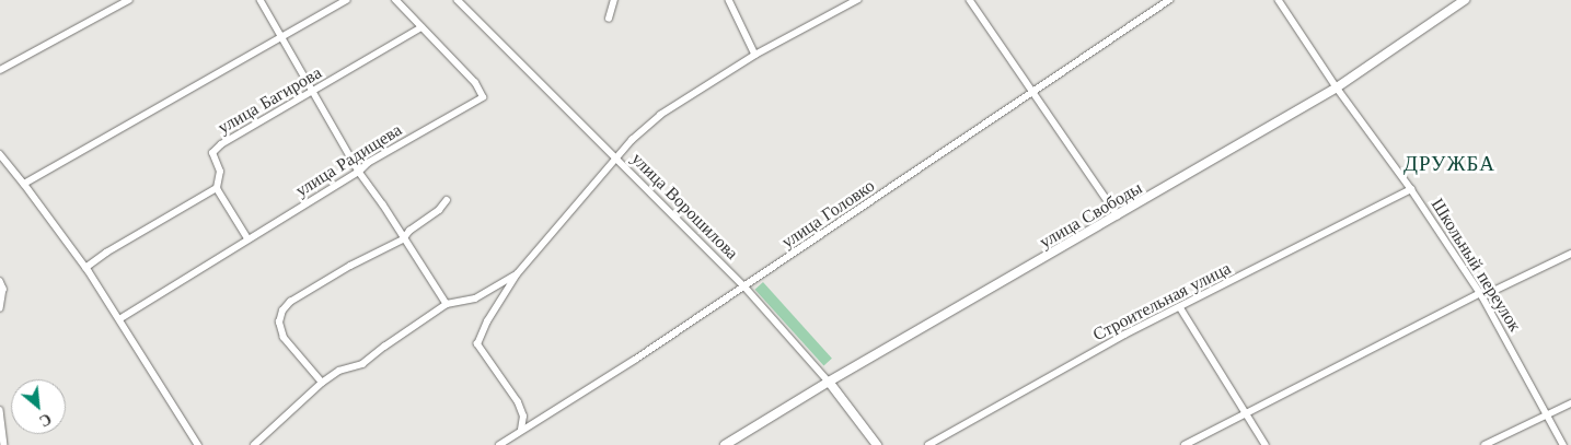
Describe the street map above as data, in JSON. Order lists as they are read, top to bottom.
{
  "streets": {
    "main road": ["улица Ворошилова", "улица Свободы"],
    "street": [
      "улица Багирова",
      "улица Радищева",
      "улица Головко",
      "Школьный переулок",
      "Строительная улица"
    ]
  },
  "crossings": [
    ["улица Багирова", "улица Радищева"],
    ["улица Ворошилова", "улица Головко"],
    ["улица Ворошилова", "улица Свободы"],
    ["улица Свободы", "Школьный переулок"],
    ["Школьный переулок", "Строительная улица"]
  ],
  "districts": ["ДРУЖБА"],
  "north": "bottom right"
}
